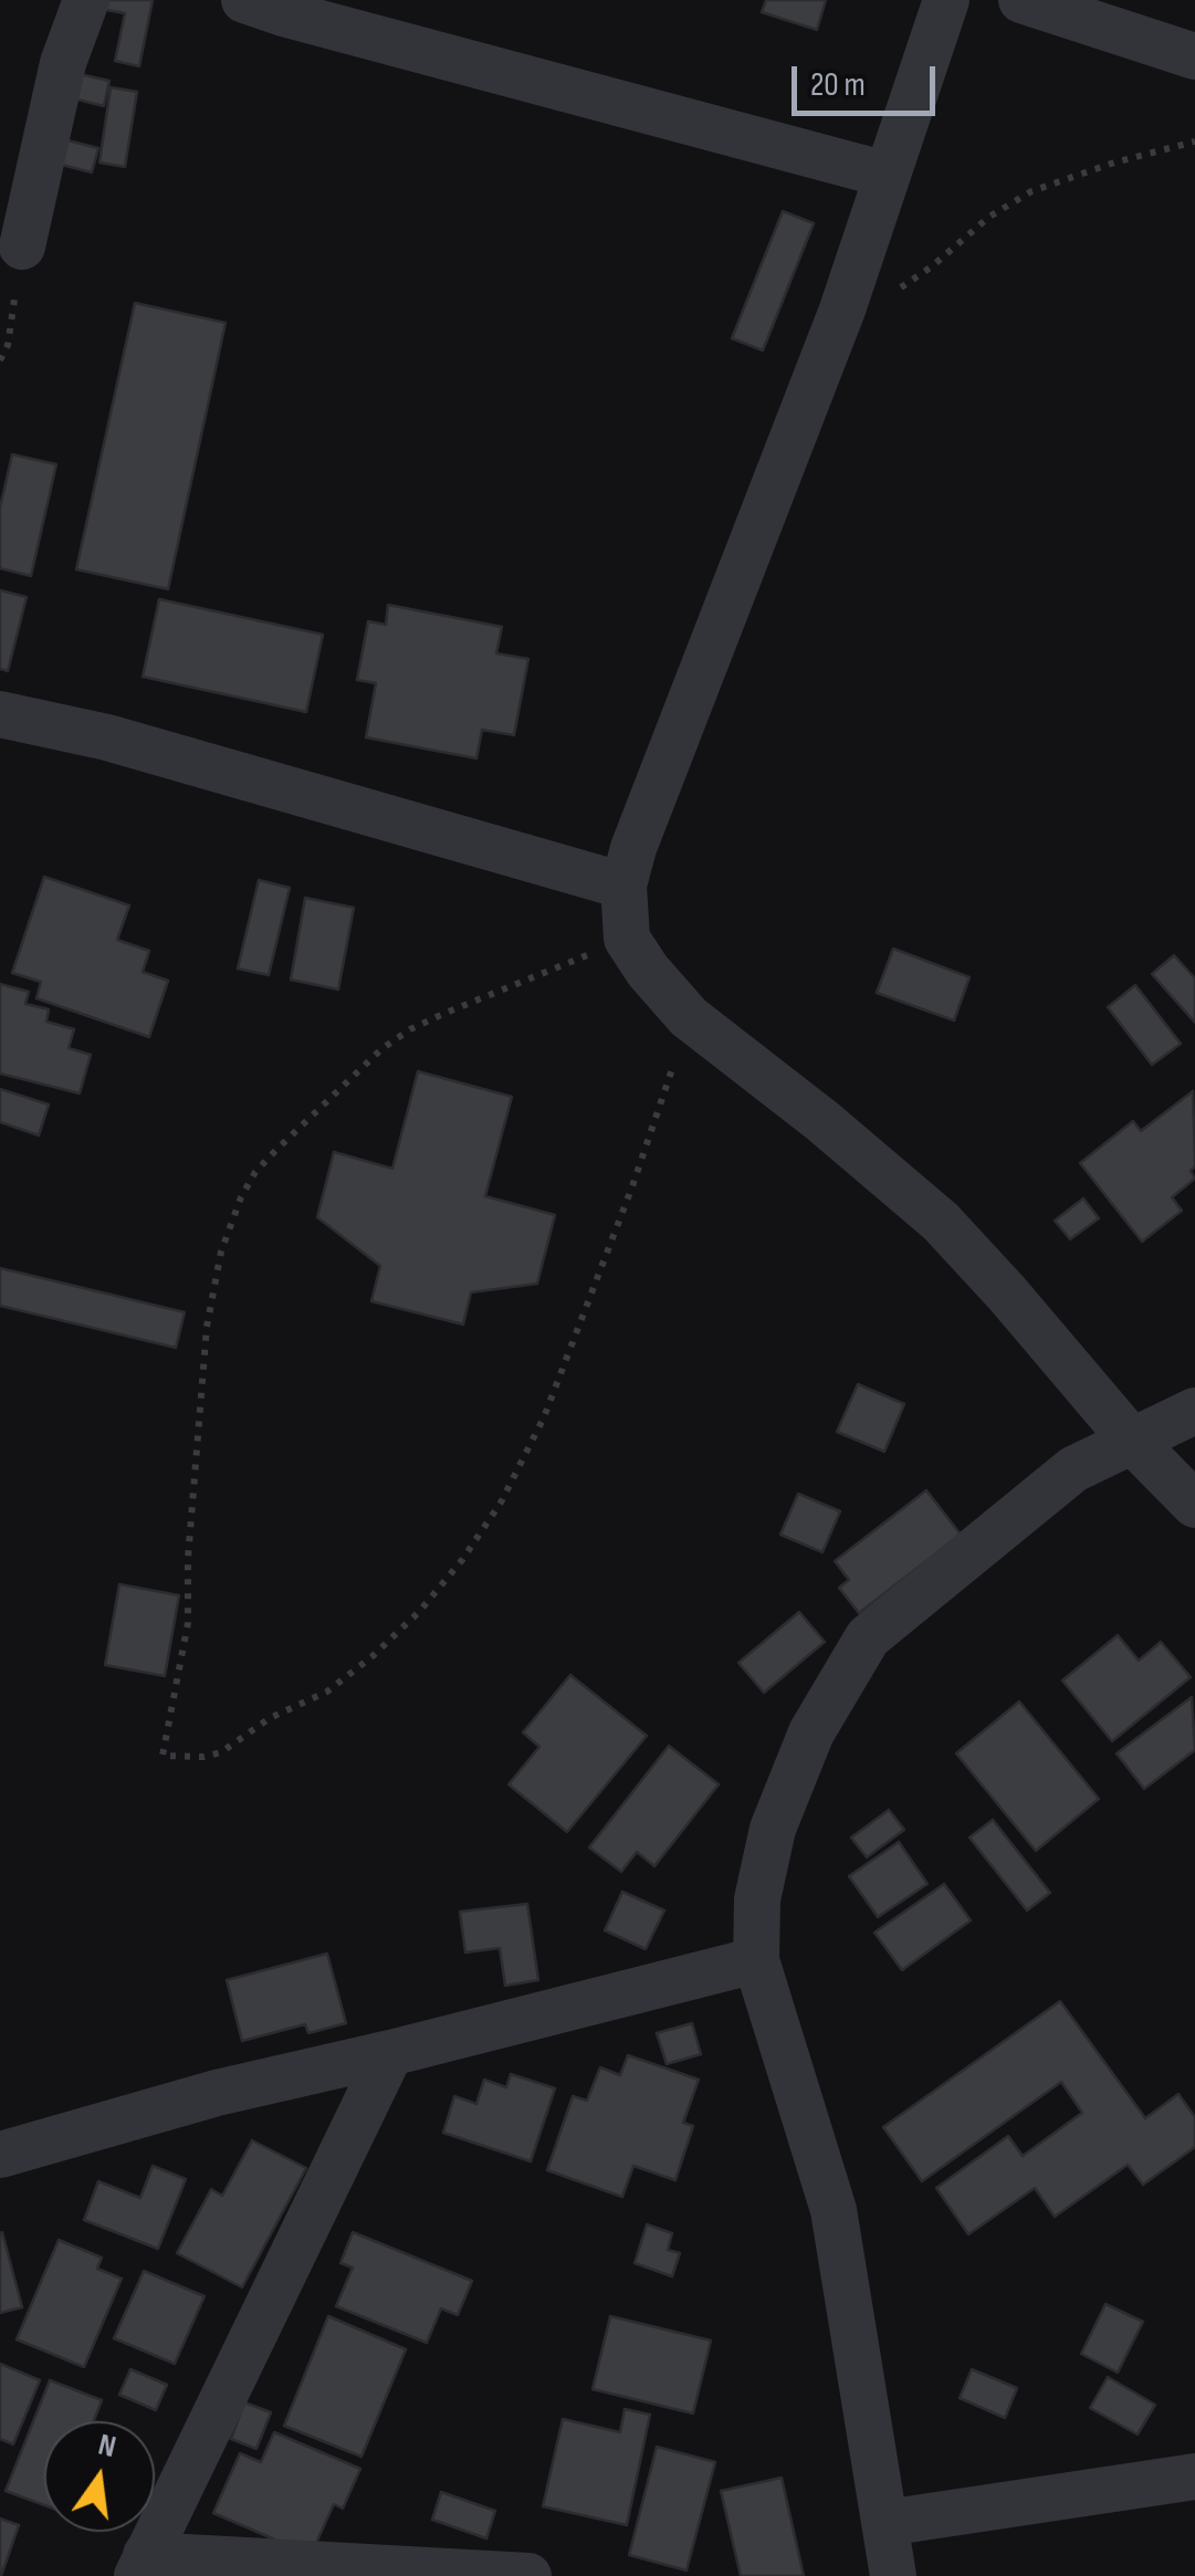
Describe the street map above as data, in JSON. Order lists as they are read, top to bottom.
{
  "scale_bar": "20 m",
  "north": "top"
}
